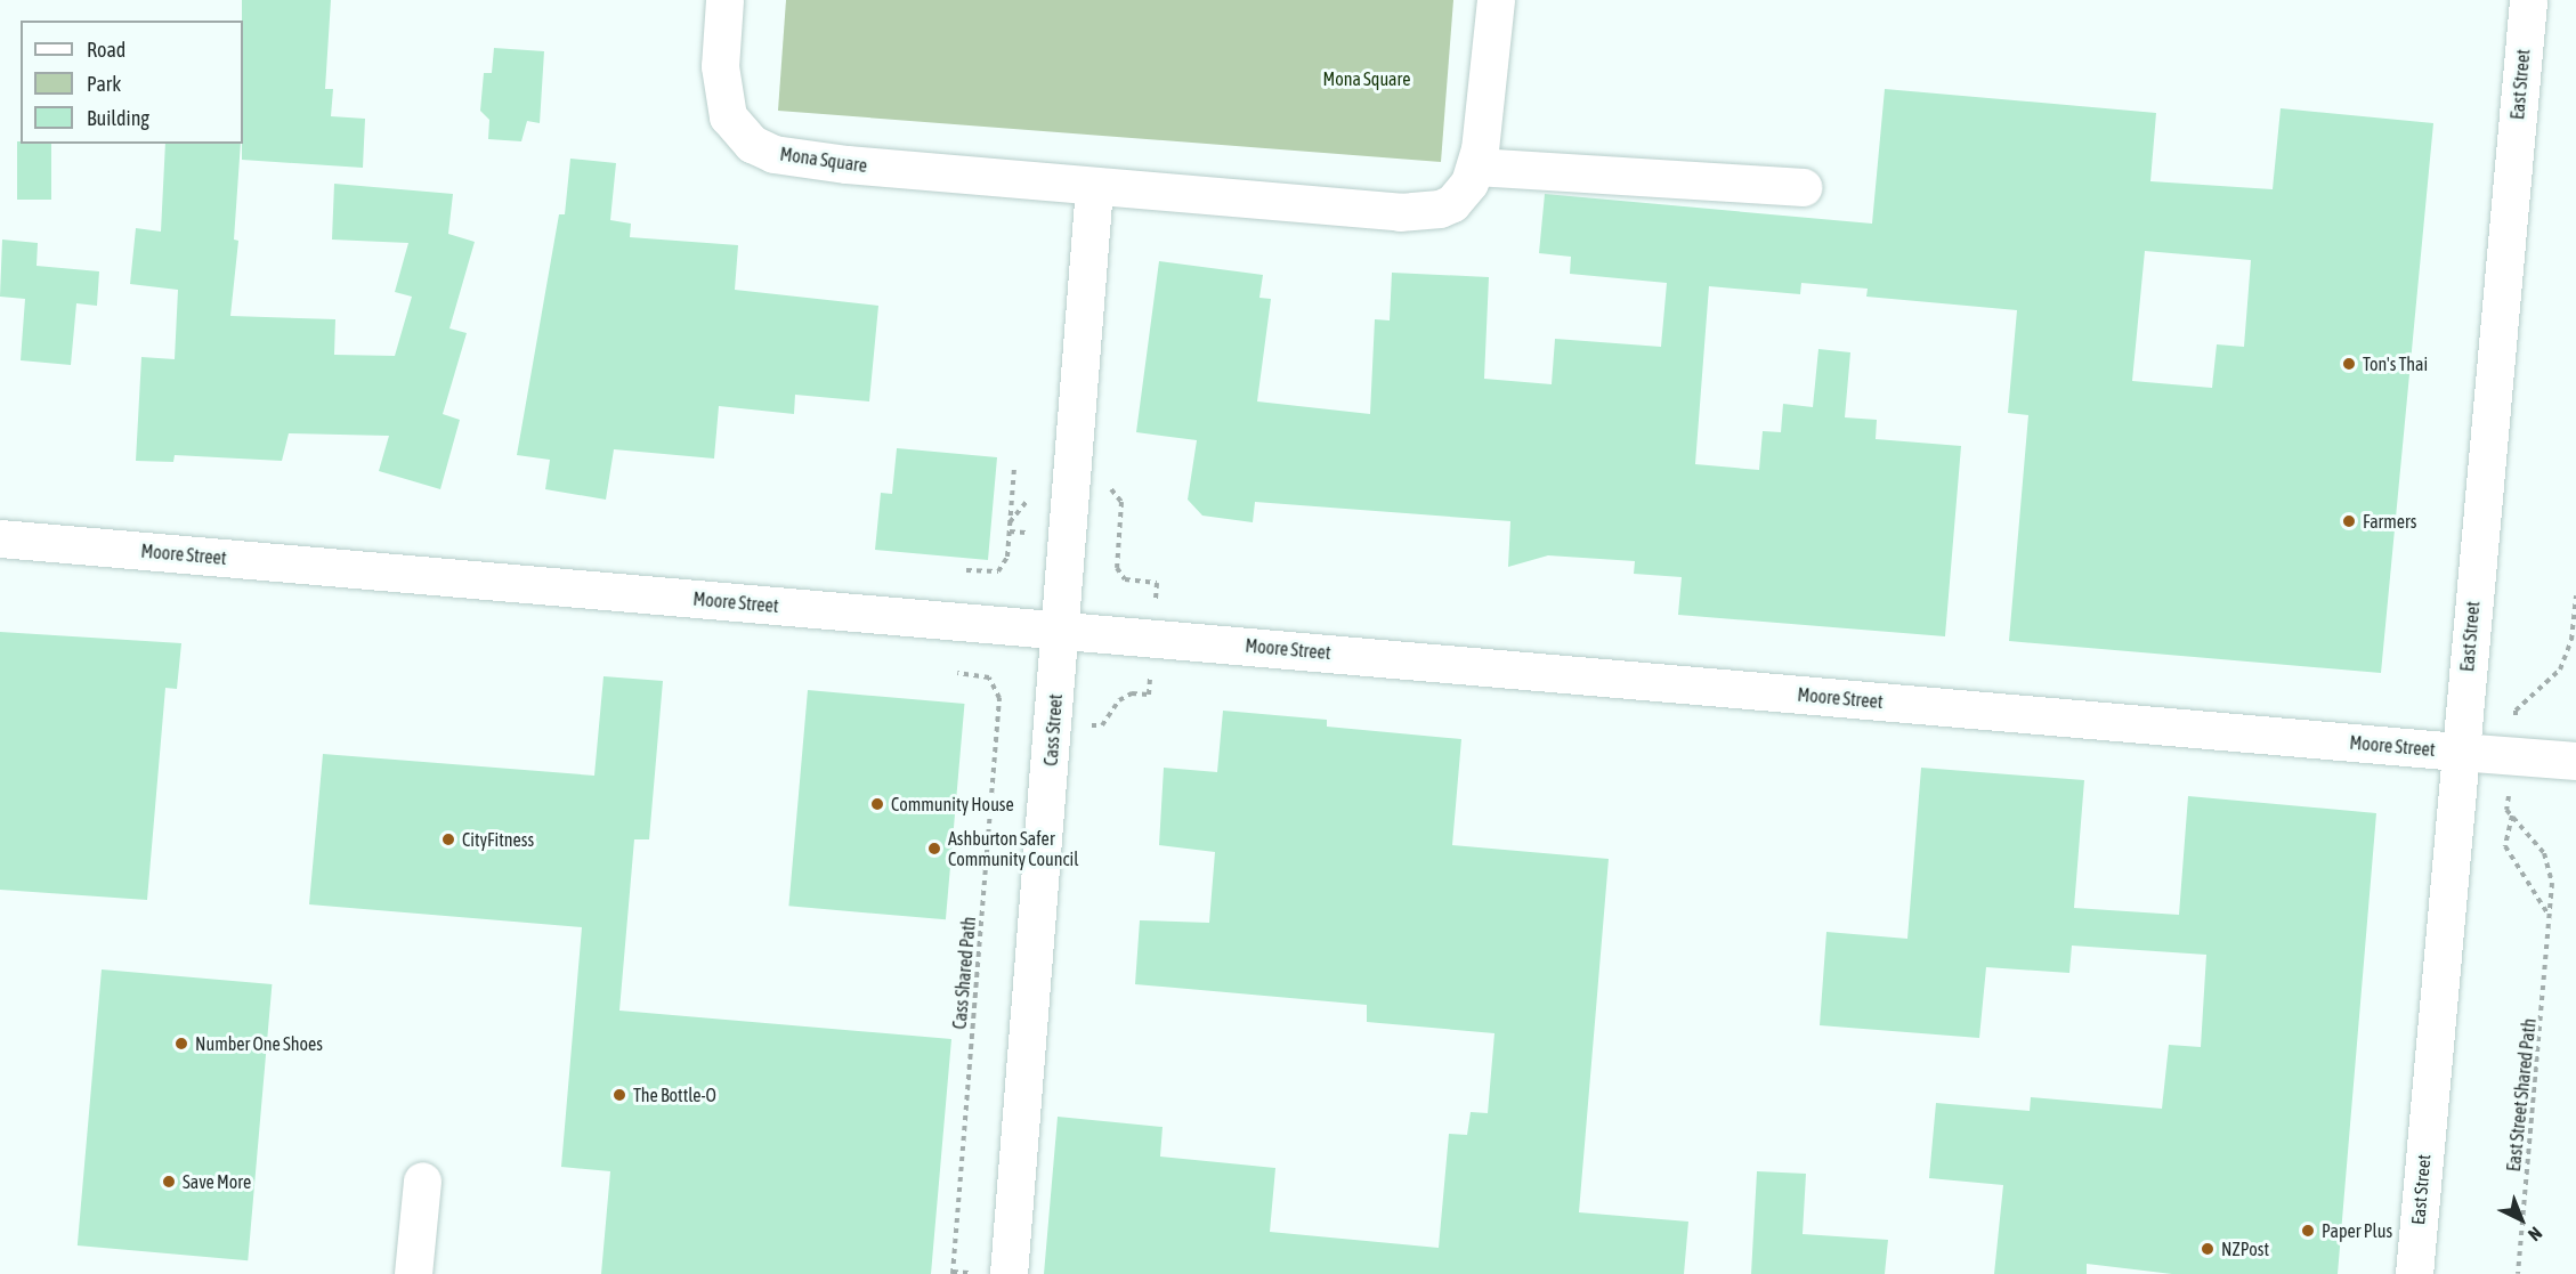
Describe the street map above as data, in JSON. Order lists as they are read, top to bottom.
{
  "streets": {
    "street": [
      "East Street",
      "Mona Square",
      "Moore Street",
      "Cass Street"
    ],
    "path": ["Cass Shared Path", "East Street Shared Path"]
  },
  "crossings": [
    ["East Street", "Moore Street"],
    ["Mona Square", "Cass Street"],
    ["Moore Street", "Cass Street"]
  ],
  "parks": ["Mona Square"],
  "places": [
    "Ton's Thai",
    "Farmers",
    "Community House",
    "CityFitness",
    "Ashburton Safer Community Council",
    "Number One Shoes",
    "The Bottle-O",
    "Save More",
    "Paper Plus",
    "NZPost"
  ],
  "legend": ["Road", "Park", "Building"],
  "north": "bottom right"
}
